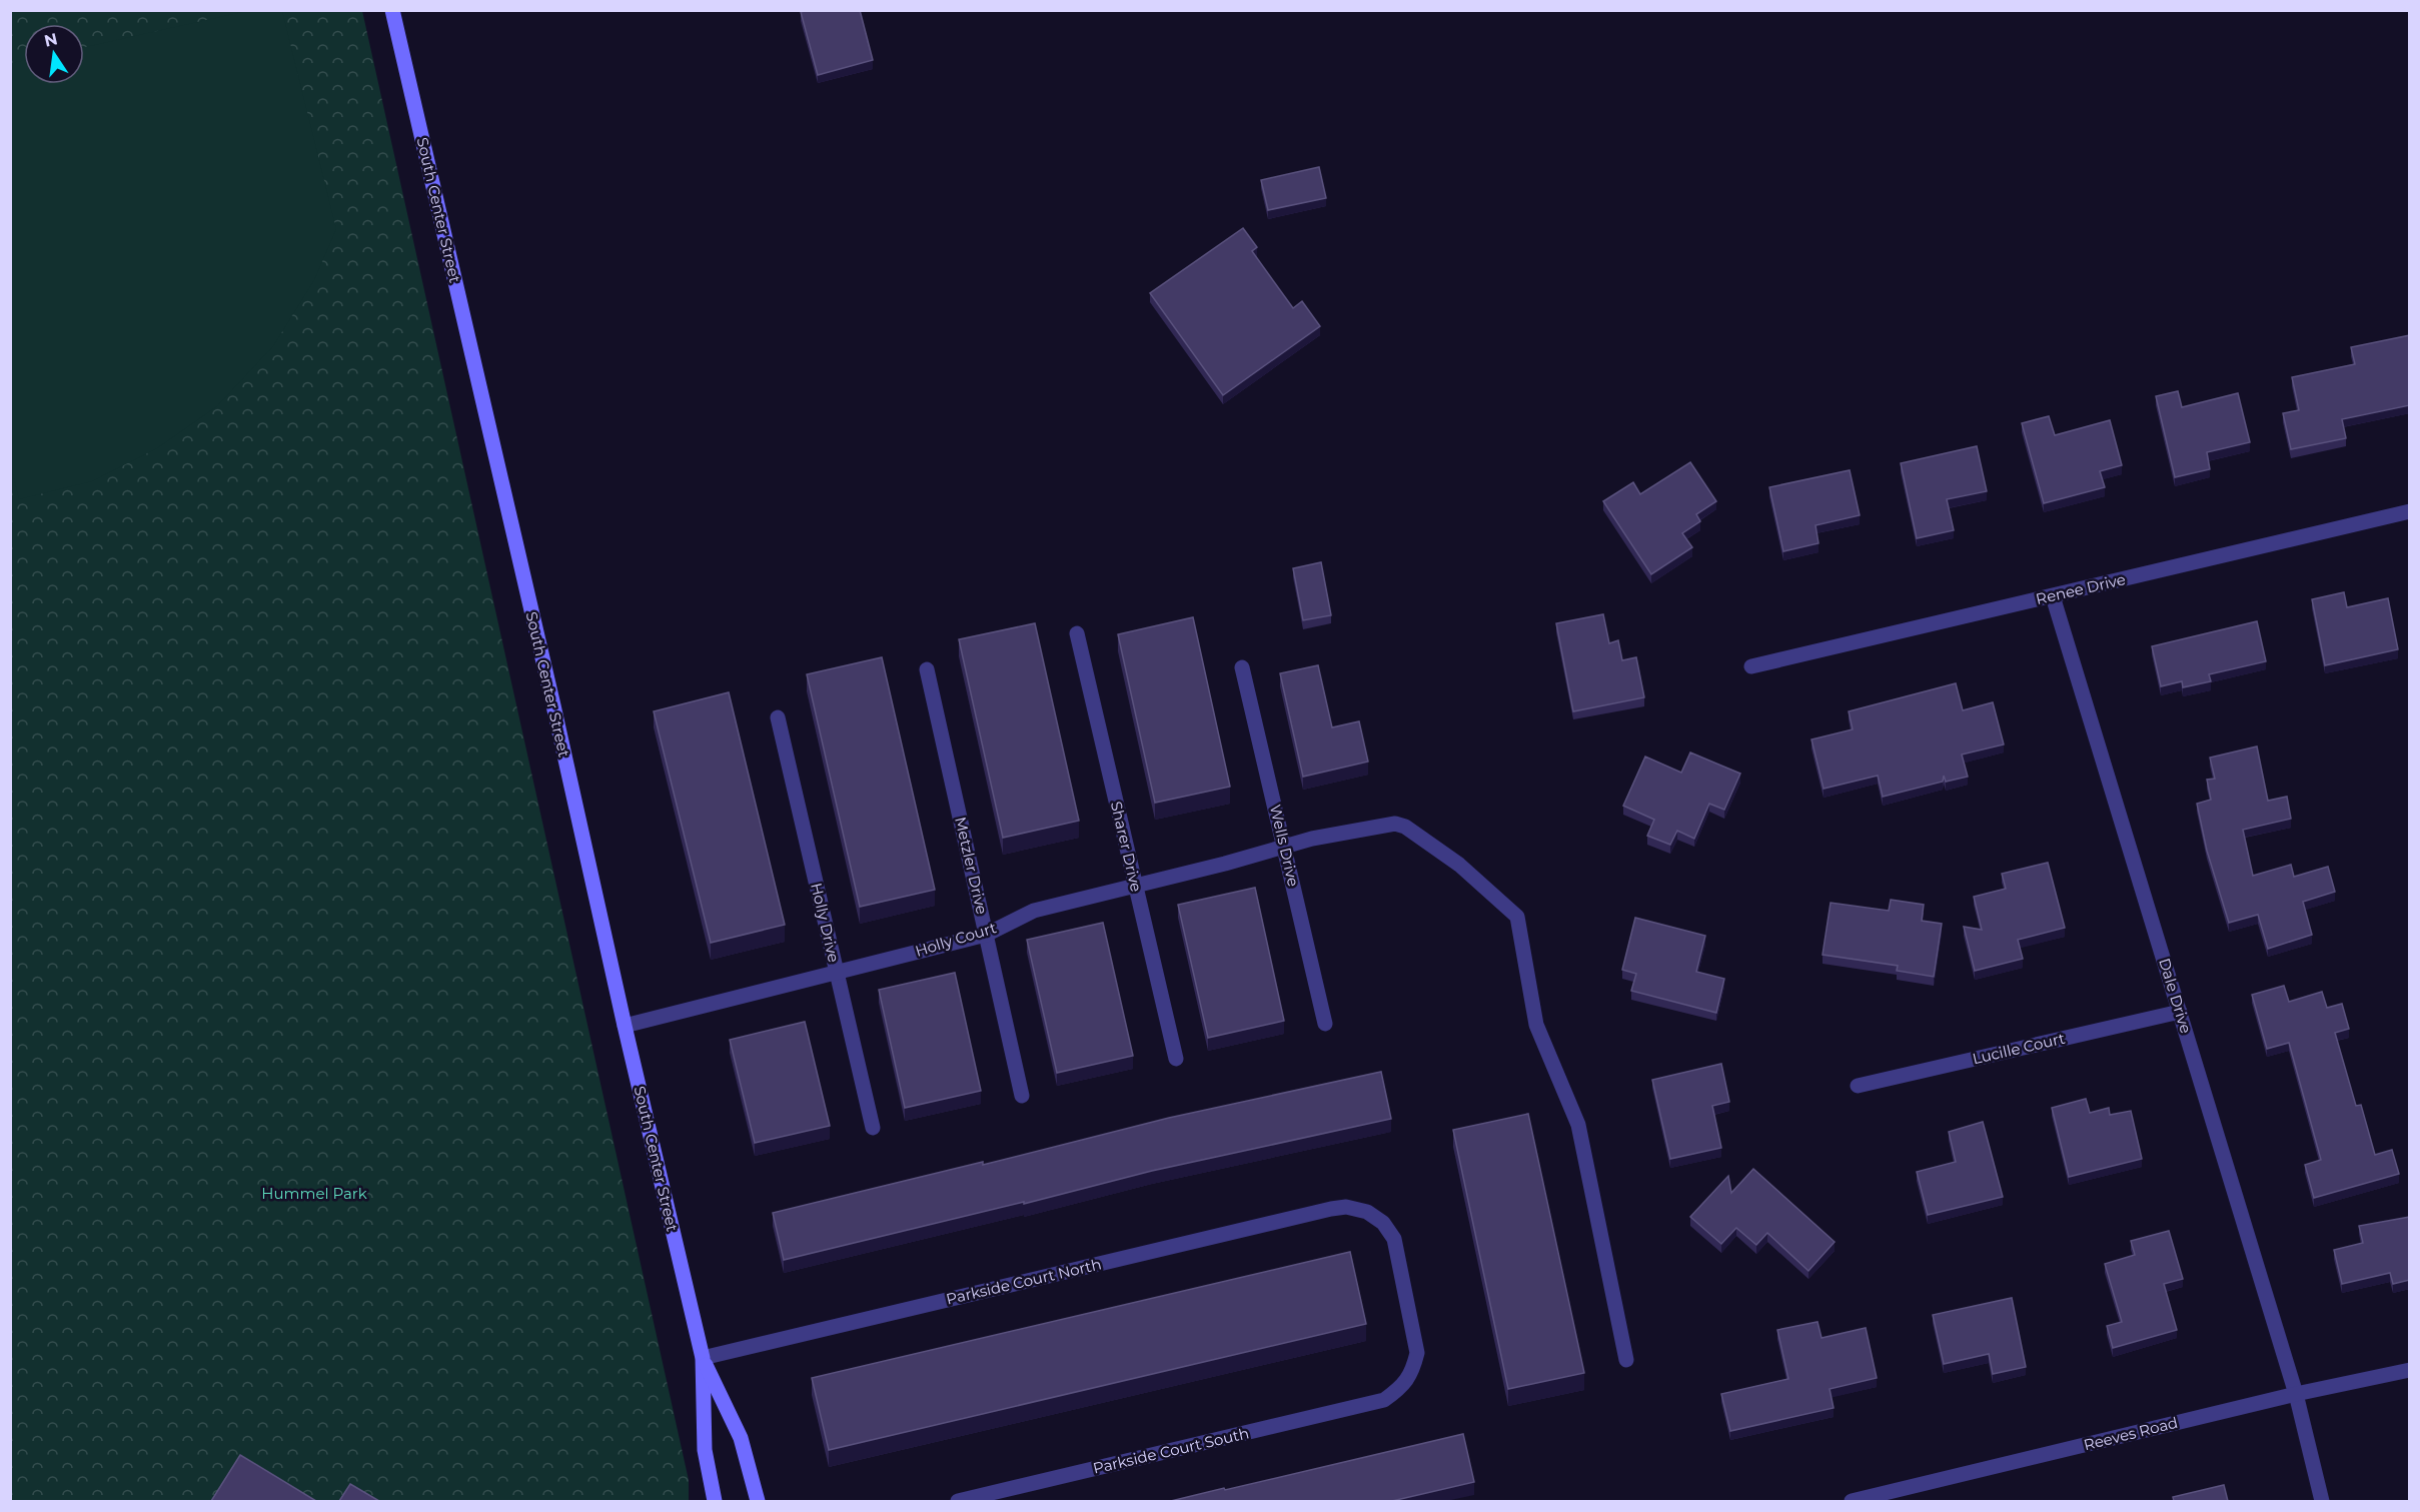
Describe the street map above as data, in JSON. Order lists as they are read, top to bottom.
{
  "streets": {
    "main road": ["South Center Street"],
    "street": [
      "Renee Drive",
      "Wells Drive",
      "Sharer Drive",
      "Metzler Drive",
      "Holly Drive",
      "Holly Court",
      "Dale Drive",
      "Lucille Court",
      "Parkside Court North",
      "Reeves Road",
      "Parkside Court South"
    ]
  },
  "crossings": [
    ["South Center Street", "Holly Court"],
    ["South Center Street", "Parkside Court North"],
    ["Renee Drive", "Dale Drive"],
    ["Wells Drive", "Holly Court"],
    ["Sharer Drive", "Holly Court"],
    ["Metzler Drive", "Holly Court"],
    ["Holly Drive", "Holly Court"],
    ["Dale Drive", "Lucille Court"],
    ["Dale Drive", "Reeves Road"],
    ["Parkside Court North", "Parkside Court South"]
  ],
  "parks": ["Hummel Park"],
  "north": "top"
}
